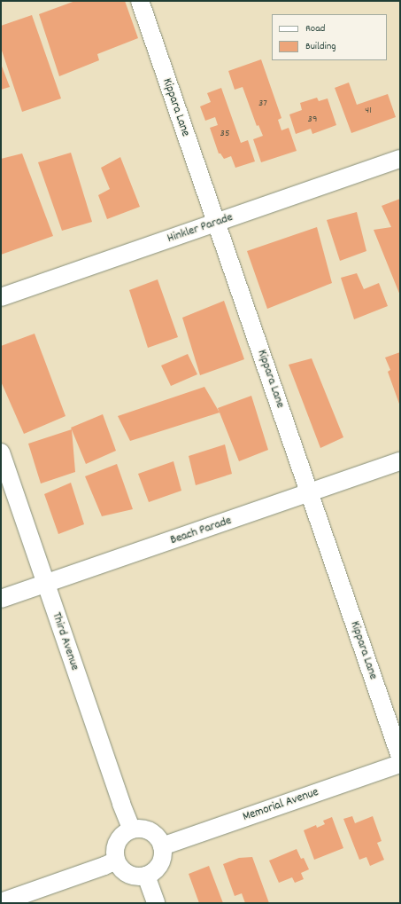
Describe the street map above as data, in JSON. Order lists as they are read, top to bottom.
{
  "streets": {
    "street": [
      "Kippara Lane",
      "Hinkler Parade",
      "Beach Parade",
      "Third Avenue",
      "Memorial Avenue"
    ]
  },
  "crossings": [
    ["Kippara Lane", "Hinkler Parade"],
    ["Kippara Lane", "Beach Parade"],
    ["Beach Parade", "Third Avenue"],
    ["Third Avenue", "Memorial Avenue"]
  ],
  "house_numbers": [
    "37",
    "41",
    "39",
    "35"
  ],
  "legend": ["Road", "Building"]
}
